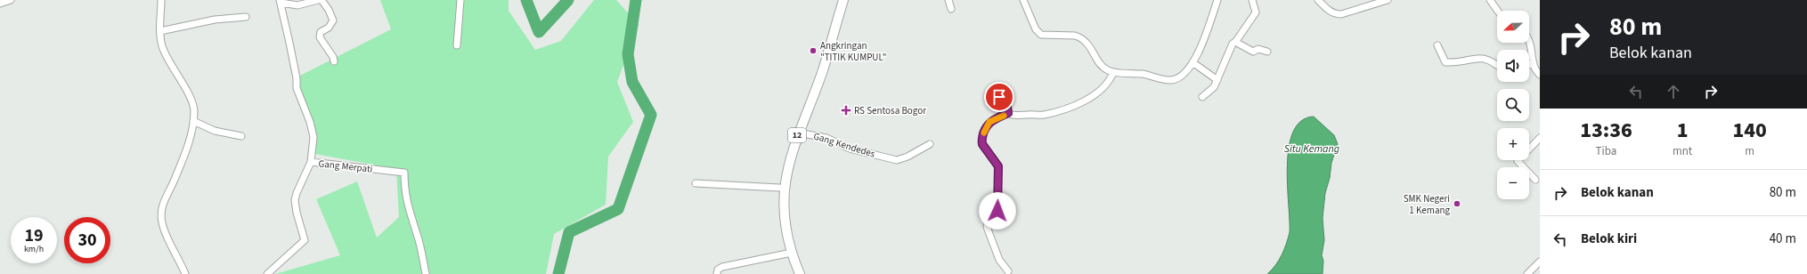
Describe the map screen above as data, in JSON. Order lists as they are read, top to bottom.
{
  "streets": {
    "highway": ["12"],
    "street": ["Gang Kendedes", "Gang Merpati"]
  },
  "crossings": [
    ["12", "Gang Kendedes"]
  ],
  "water": ["Situ Kemang"],
  "places": {
    "other": ["Angkringan \"TITIK KUMPUL\"", "SMK Negeri 1 Kemang"],
    "health": ["RS Sentosa Bogor"]
  },
  "north": "left",
  "page": {
    "turn": ["80 m", "Belok kanan"],
    "map_buttons": ["+", "−"],
    "eta": [
      "13:36",
      "Tiba",
      "1",
      "mnt",
      "140",
      "m"
    ],
    "list": [
      {
        "name": "Belok kanan",
        "value": "80 m"
      },
      {
        "name": "Belok kiri",
        "value": "40 m"
      }
    ],
    "speed": "19 km/h",
    "limit": "30"
  }
}
